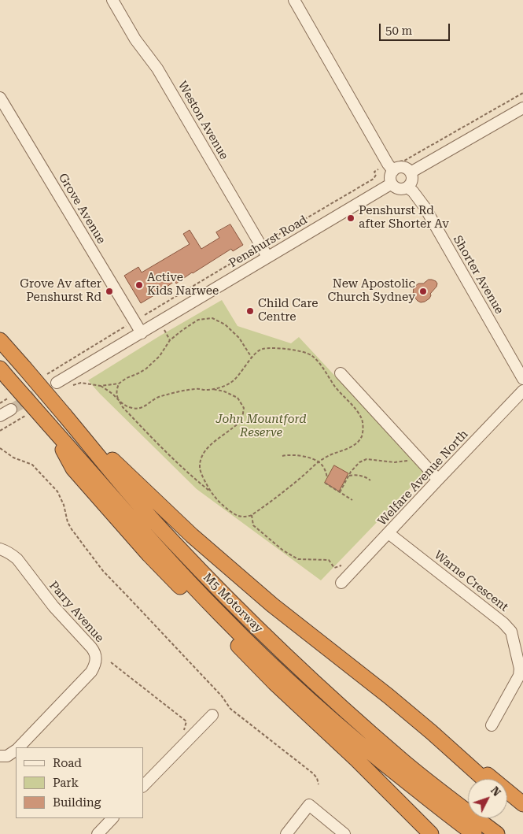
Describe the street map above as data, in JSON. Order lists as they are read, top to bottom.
{
  "streets": {
    "highway": ["M5 Motorway"],
    "street": [
      "Weston Avenue",
      "Grove Avenue",
      "Penshurst Road",
      "Shorter Avenue",
      "Welfare Avenue North",
      "Warne Crescent",
      "Parry Avenue"
    ]
  },
  "crossings": [
    ["Weston Avenue", "Penshurst Road"],
    ["Grove Avenue", "Penshurst Road"],
    ["Penshurst Road", "Shorter Avenue"],
    ["Welfare Avenue North", "Warne Crescent"]
  ],
  "parks": ["John Mountford Reserve"],
  "places": [
    "Penshurst Rd after Shorter Av",
    "Active Kids Narwee",
    "Grove Av after Penshurst Rd",
    "New Apostolic Church Sydney",
    "Child Care Centre"
  ],
  "legend": ["Road", "Park", "Building"],
  "scale_bar": "50 m",
  "north": "top right"
}
